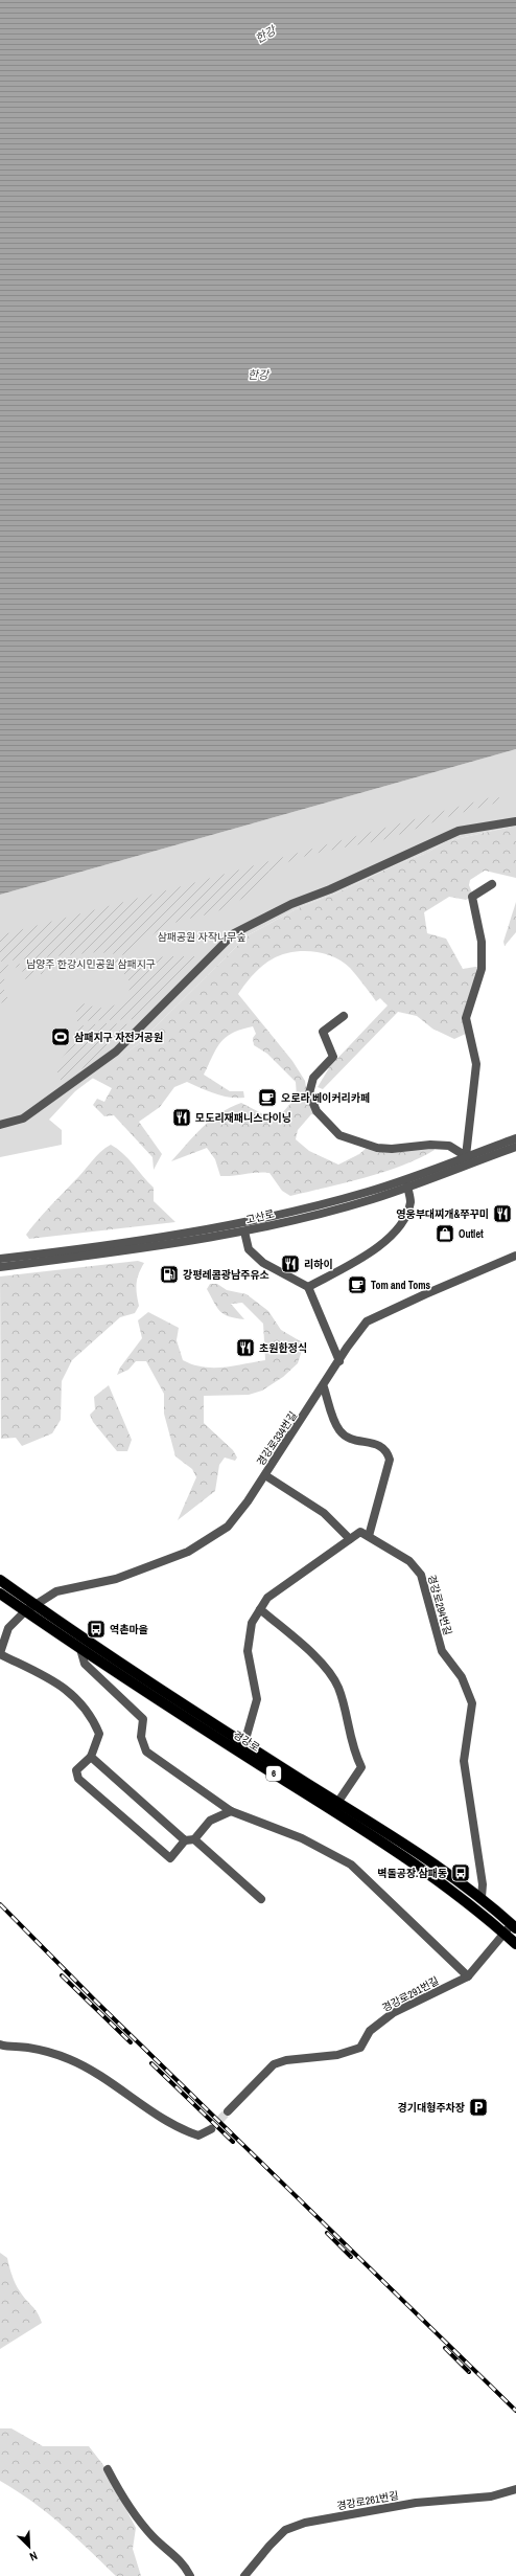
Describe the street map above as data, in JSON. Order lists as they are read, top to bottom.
{
  "streets": {
    "main road": ["경강로", "6"],
    "street": [
      "고산로",
      "경강로334번길",
      "경강로294번길",
      "경강로291번길",
      "경강로261번길"
    ]
  },
  "crossings": [
    ["경강로334번길", "경강로"],
    ["경강로294번길", "경강로"],
    ["경강로", "경강로291번길"]
  ],
  "water": ["한강"],
  "parks": ["삼패공원 자작나무숲", "남양주 한강시민공원 삼패지구"],
  "places": {
    "sports": ["삼패지구 자전거공원"],
    "cafe": ["오로라 베이커리카페", "Tom and Toms"],
    "restaurant": [
      "모도리재패니스다이닝",
      "영웅부대찌개&쭈꾸미",
      "리하이",
      "초원한정식"
    ],
    "shop": ["Outlet"],
    "fuel station": ["강평레콤광남주유소"],
    "bus stop": ["역촌마을", "벽돌공장.삼패동"],
    "parking": ["경기대형주차장"]
  },
  "north": "bottom right"
}
